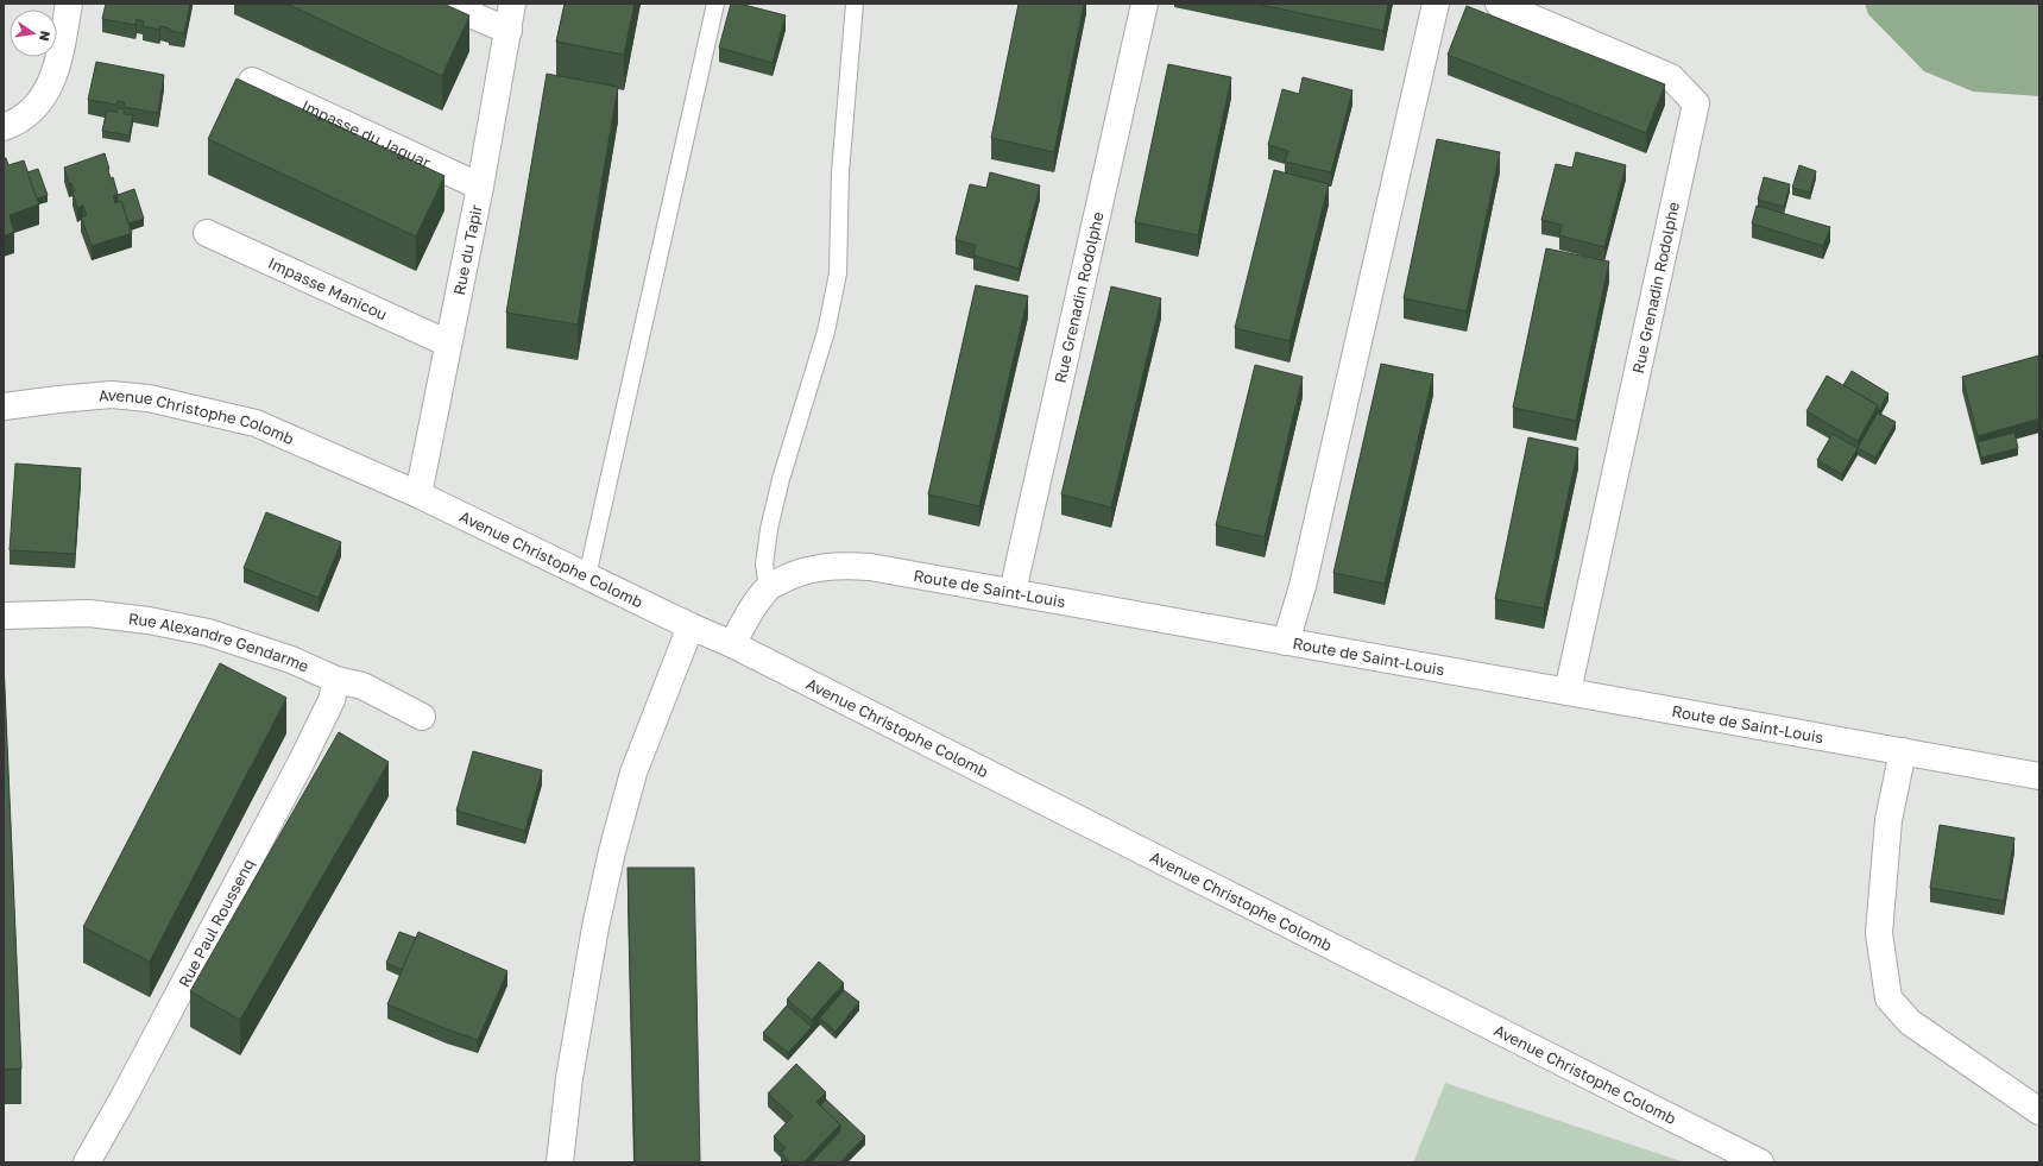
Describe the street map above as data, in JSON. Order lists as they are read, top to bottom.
{
  "streets": {
    "street": [
      "Impasse du Jaguar",
      "Rue du Tapir",
      "Rue Grenadin Rodolphe",
      "Impasse Manicou",
      "Avenue Christophe Colomb",
      "Route de Saint-Louis",
      "Rue Alexandre Gendarme",
      "Rue Paul Roussenq"
    ]
  },
  "crossings": [
    ["Impasse du Jaguar", "Rue du Tapir"],
    ["Rue du Tapir", "Impasse Manicou"],
    ["Rue du Tapir", "Avenue Christophe Colomb"],
    ["Rue Grenadin Rodolphe", "Route de Saint-Louis"],
    ["Avenue Christophe Colomb", "Route de Saint-Louis"],
    ["Rue Alexandre Gendarme", "Rue Paul Roussenq"]
  ],
  "north": "right"
}
